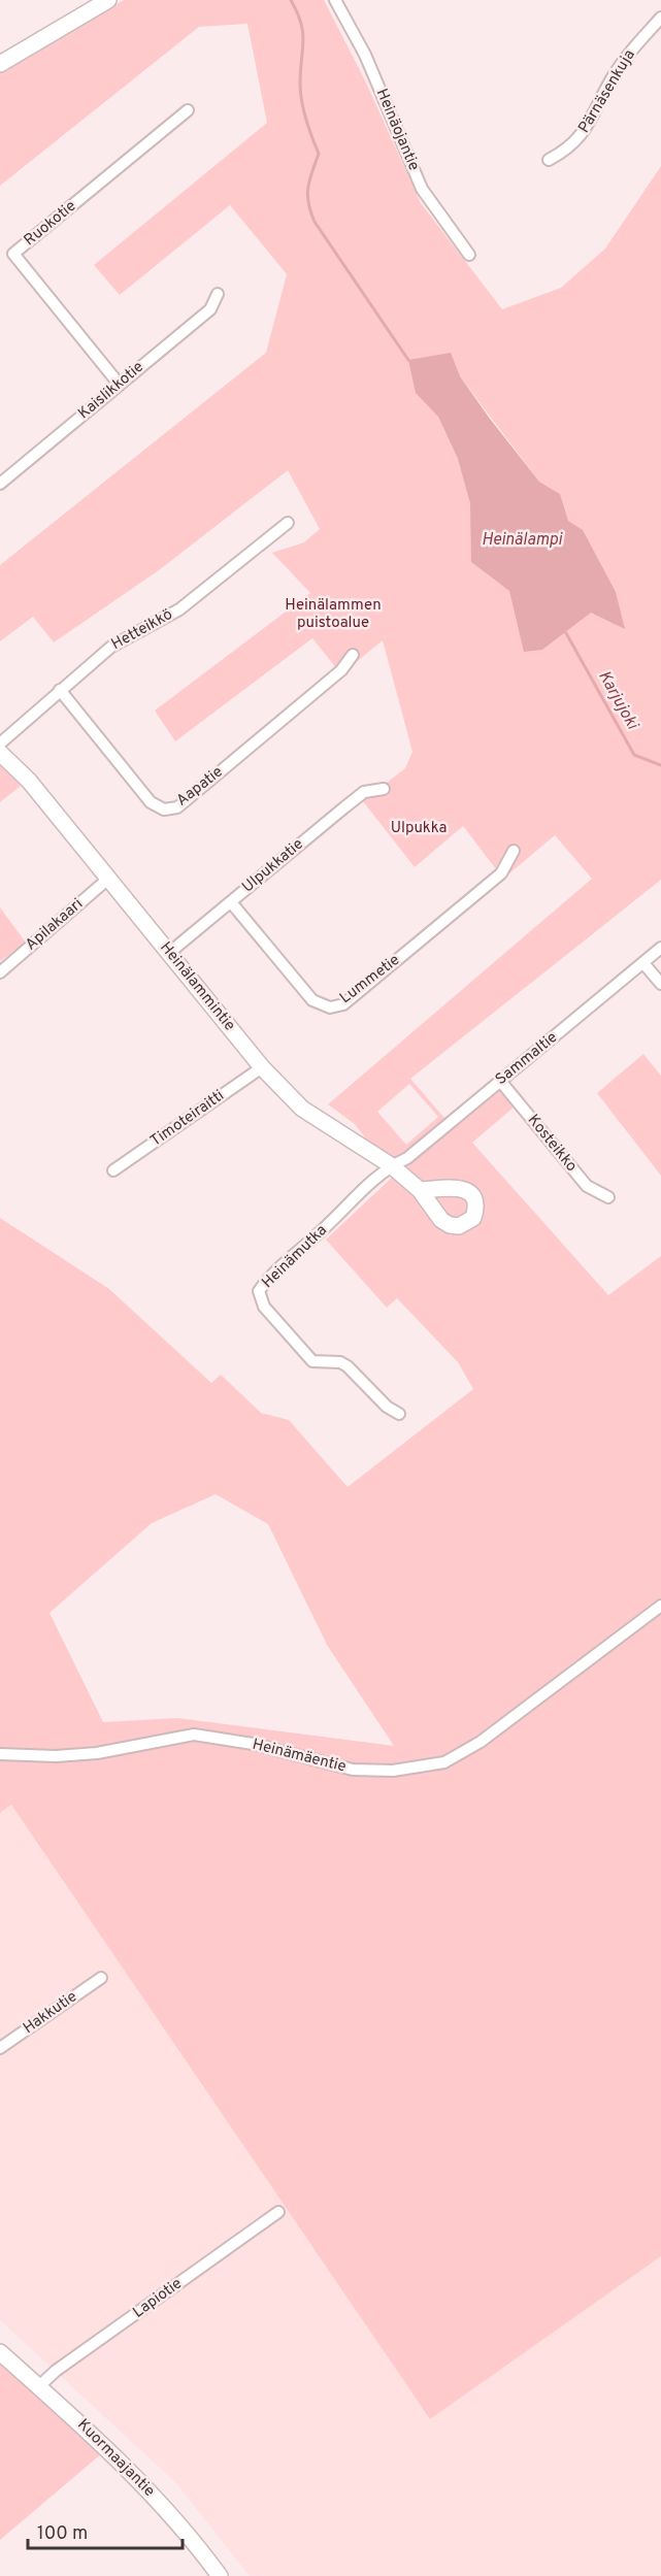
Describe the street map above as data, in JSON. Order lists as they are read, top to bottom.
{
  "streets": {
    "street": [
      "Pärnäsenkuja",
      "Heinäojantie",
      "Ruokotie",
      "Kaislikkotie",
      "Hetteikkö",
      "Aapatie",
      "Ulpukkatie",
      "Apilakaari",
      "Lummetie",
      "Heinälammintie",
      "Sammaltie",
      "Timoteiraitti",
      "Kosteikko",
      "Heinämutka",
      "Heinämäentie",
      "Hakkutie",
      "Lapiotie",
      "Kuormaajantie"
    ]
  },
  "crossings": [
    ["Ruokotie", "Kaislikkotie"],
    ["Hetteikkö", "Aapatie"],
    ["Ulpukkatie", "Lummetie"],
    ["Ulpukkatie", "Heinälammintie"],
    ["Apilakaari", "Heinälammintie"],
    ["Heinälammintie", "Sammaltie"],
    ["Heinälammintie", "Timoteiraitti"],
    ["Heinälammintie", "Heinämutka"],
    ["Sammaltie", "Kosteikko"],
    ["Sammaltie", "Heinämutka"],
    ["Lapiotie", "Kuormaajantie"]
  ],
  "water": ["Heinälampi", "Karjujoki"],
  "parks": ["Heinälammen puistoalue", "Ulpukka"],
  "scale_bar": "100 m"
}
